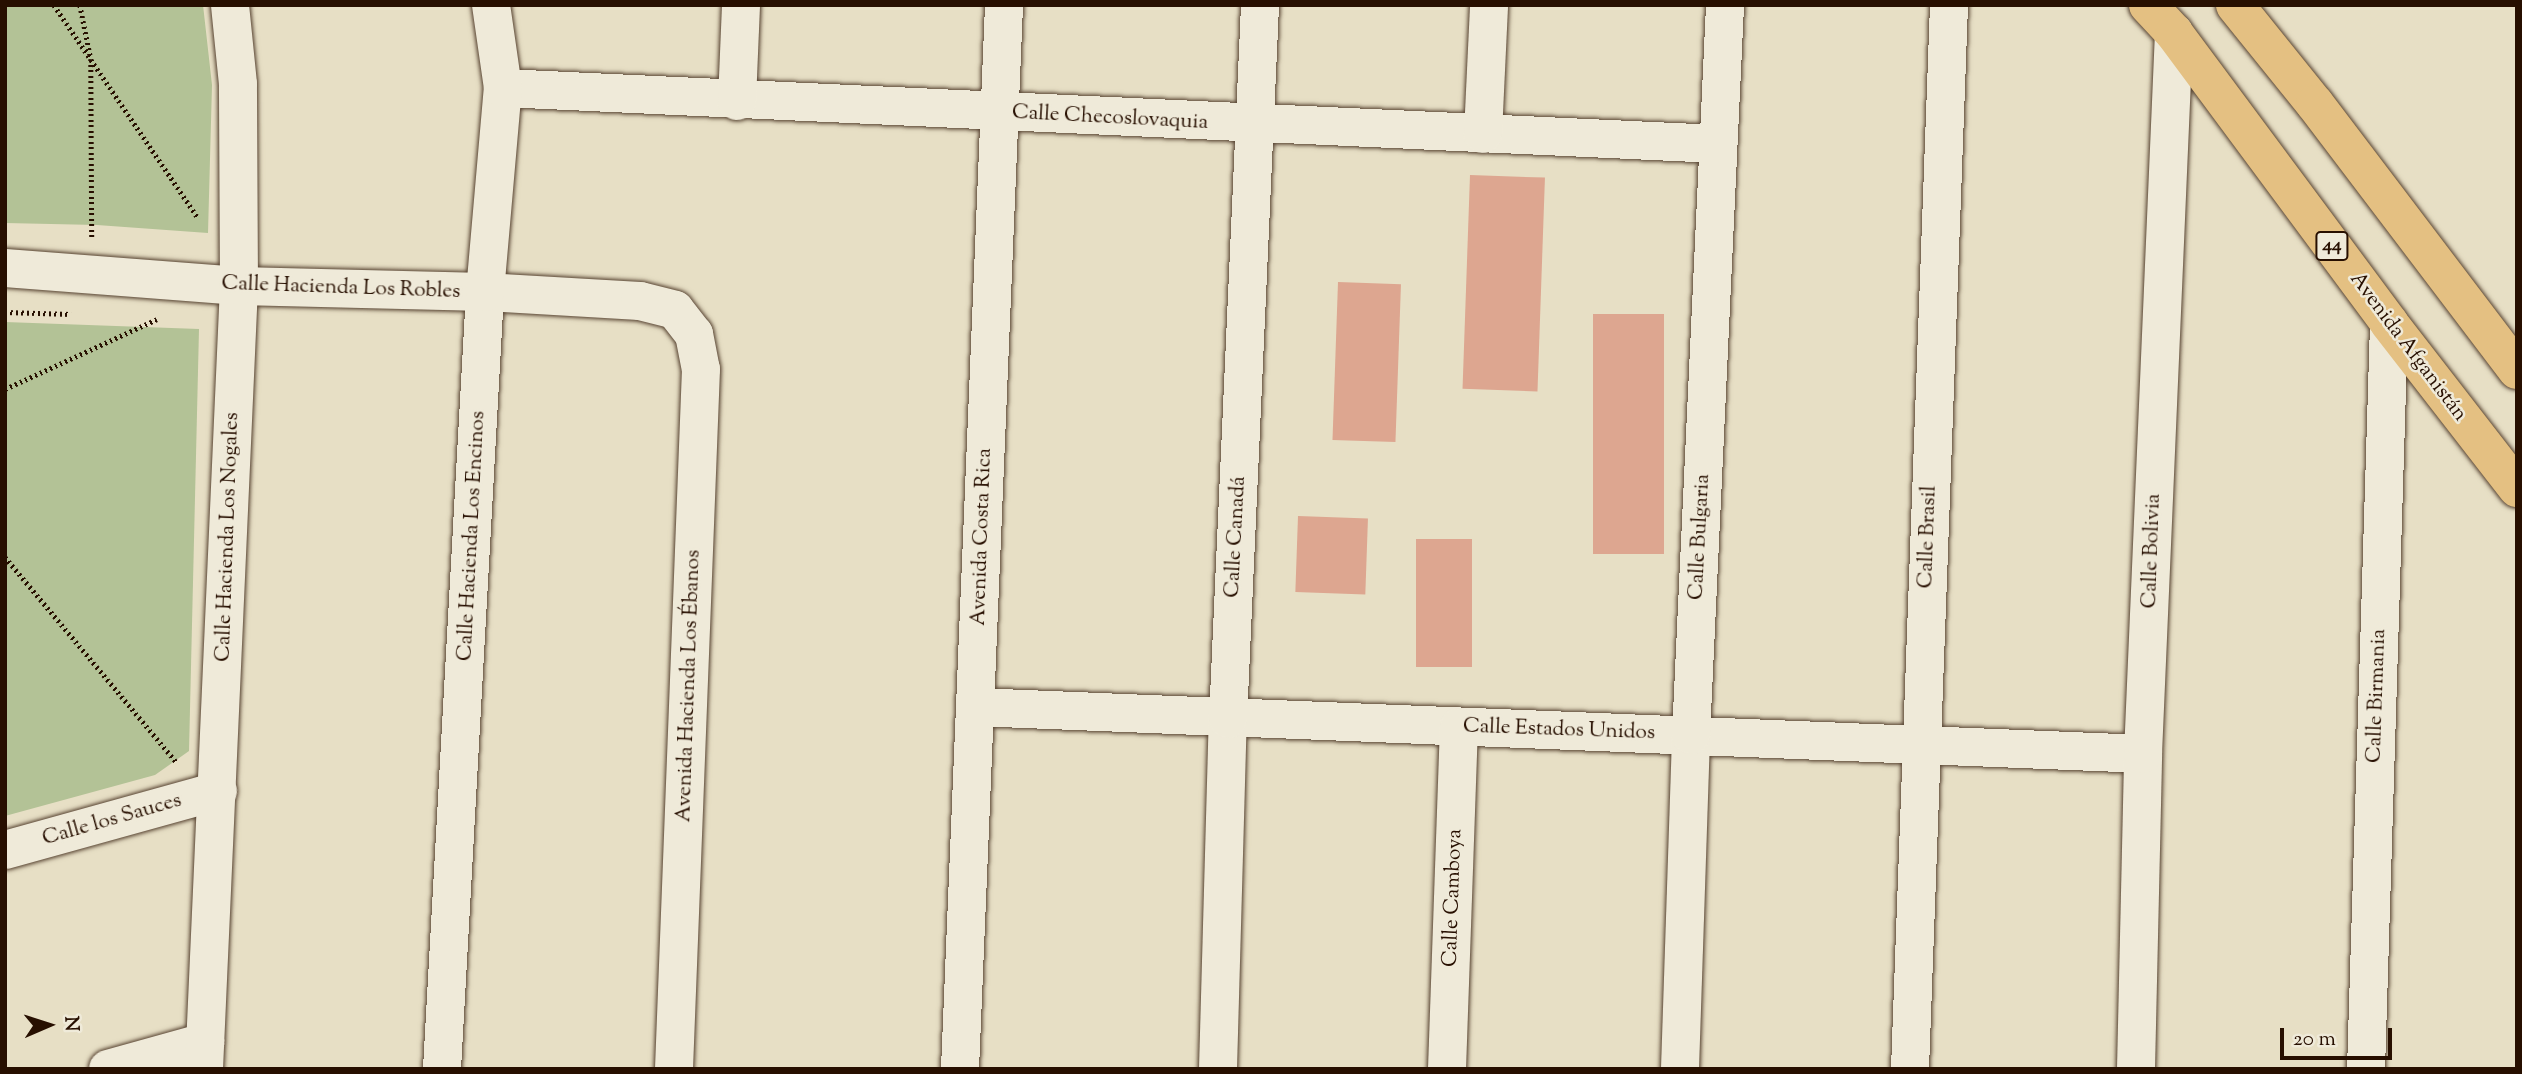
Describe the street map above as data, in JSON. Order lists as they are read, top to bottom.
{
  "streets": {
    "main road": ["44", "Avenida Afganistán"],
    "street": [
      "Calle Checoslovaquia",
      "Calle Hacienda Los Robles",
      "Calle Hacienda Los Encinos",
      "Calle Hacienda Los Nogales",
      "Avenida Costa Rica",
      "Calle Canadá",
      "Calle Bulgaria",
      "Calle Brasil",
      "Calle Bolivia",
      "Avenida Hacienda Los Ébanos",
      "Calle Birmania",
      "Calle Estados Unidos",
      "Calle los Sauces",
      "Calle Camboya"
    ]
  },
  "crossings": [
    ["Calle Checoslovaquia", "Calle Hacienda Los Encinos"],
    ["Calle Checoslovaquia", "Avenida Costa Rica"],
    ["Calle Checoslovaquia", "Calle Canadá"],
    ["Calle Checoslovaquia", "Calle Bulgaria"],
    ["Calle Hacienda Los Robles", "Calle Hacienda Los Encinos"],
    ["Calle Hacienda Los Robles", "Calle Hacienda Los Nogales"],
    ["Calle Hacienda Los Robles", "Avenida Hacienda Los Ébanos"],
    ["Avenida Afganistán", "Calle Bolivia"],
    ["Avenida Afganistán", "Calle Birmania"],
    ["Calle Hacienda Los Nogales", "Calle los Sauces"],
    ["Avenida Costa Rica", "Calle Estados Unidos"],
    ["Calle Canadá", "Calle Estados Unidos"],
    ["Calle Bulgaria", "Calle Estados Unidos"],
    ["Calle Brasil", "Calle Estados Unidos"],
    ["Calle Bolivia", "Calle Estados Unidos"],
    ["Calle Estados Unidos", "Calle Camboya"]
  ],
  "scale_bar": "20 m",
  "north": "right"
}
